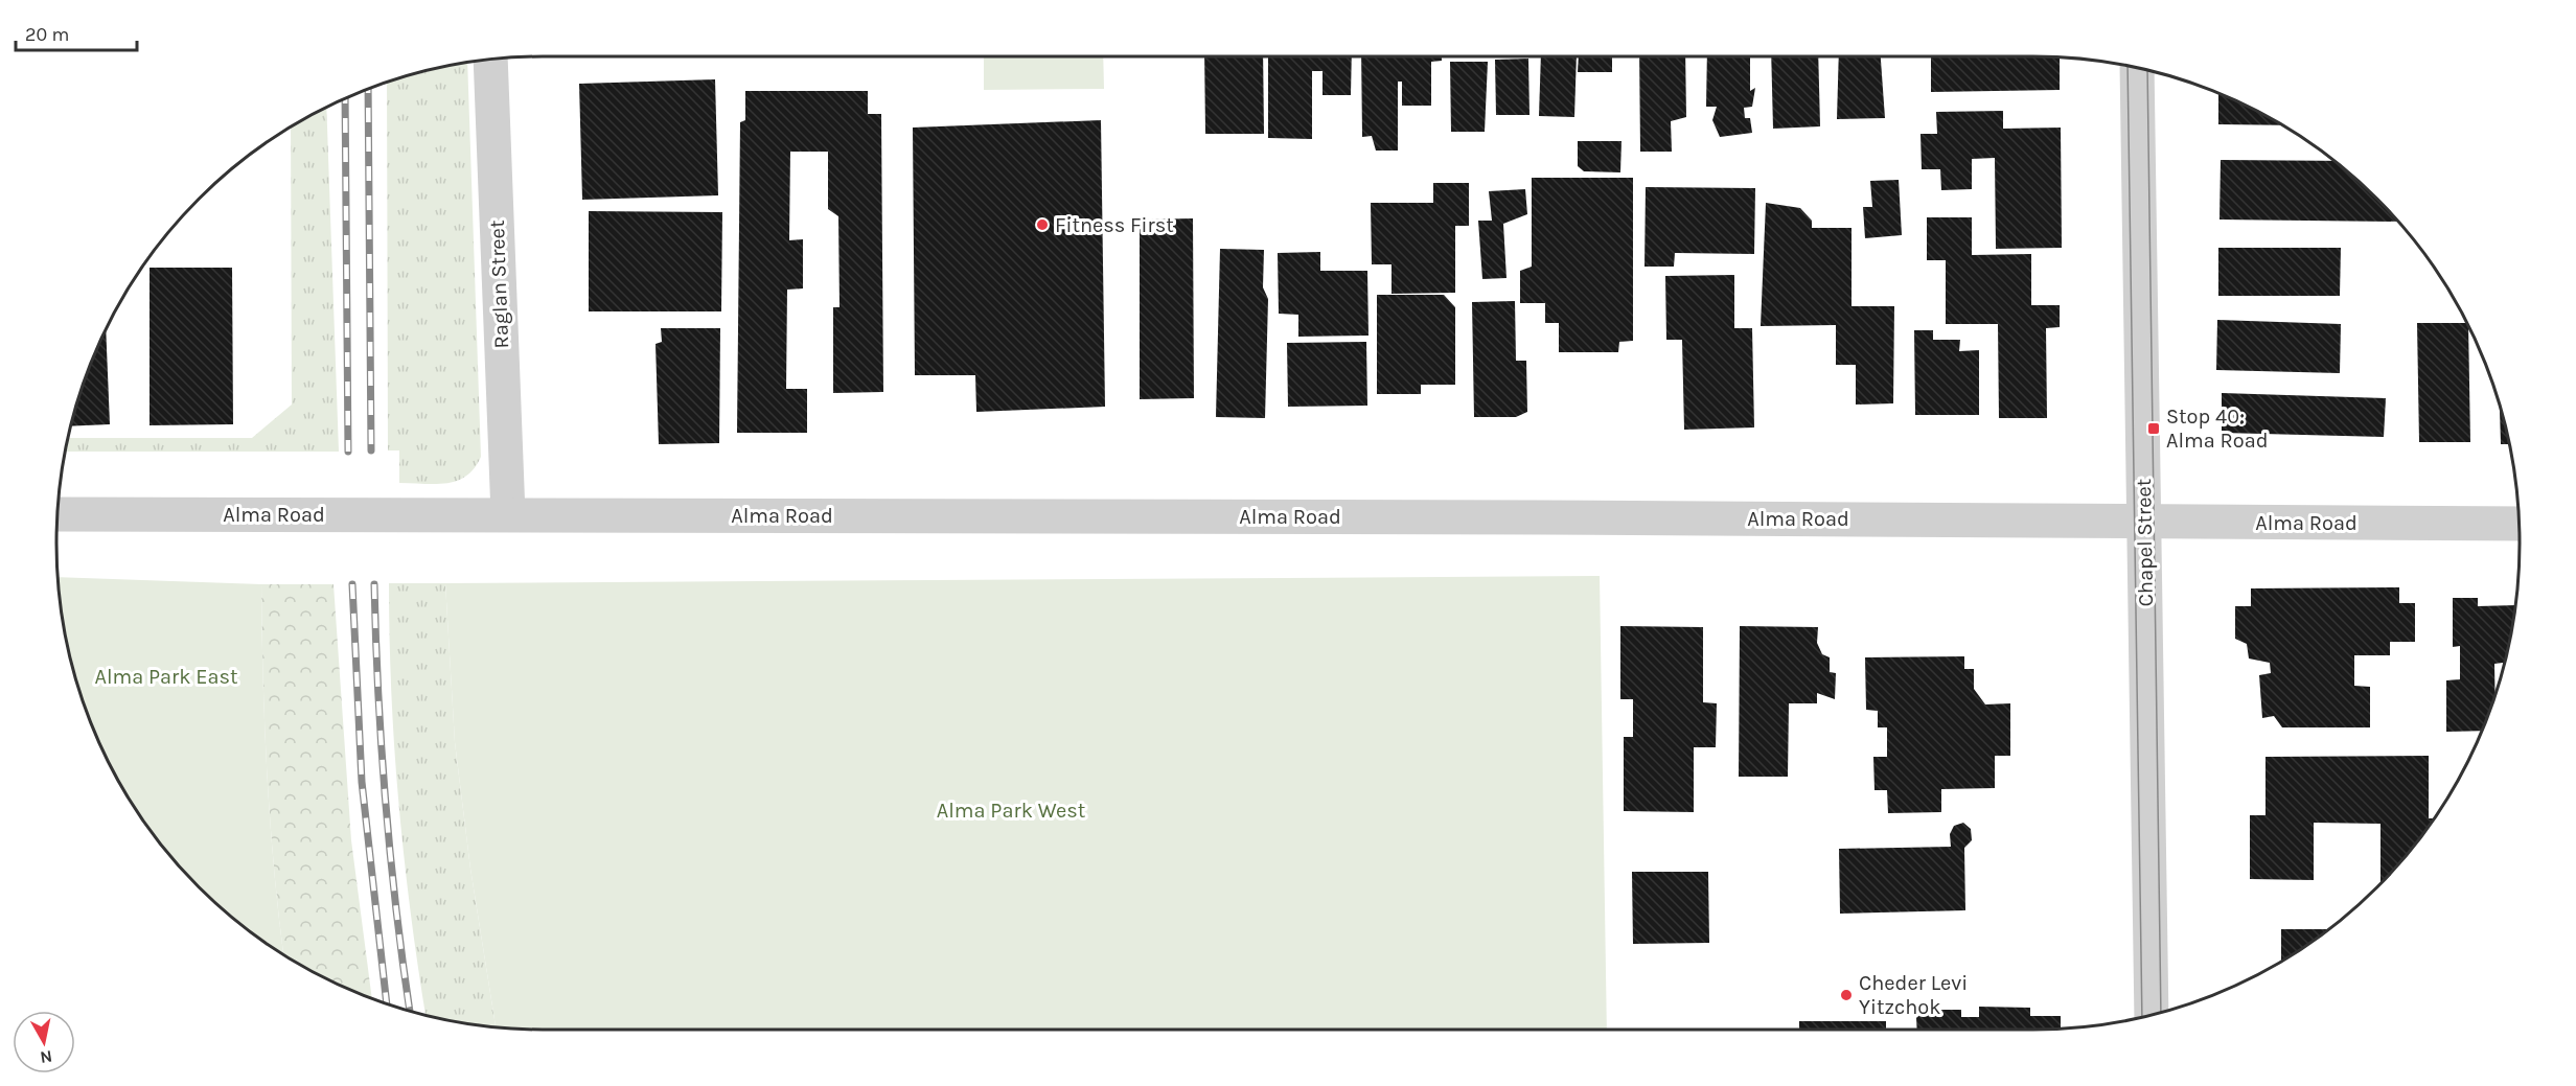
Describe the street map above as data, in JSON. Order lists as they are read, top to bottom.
{
  "streets": {
    "street": ["Raglan Street", "Alma Road", "Chapel Street"]
  },
  "crossings": [
    ["Raglan Street", "Alma Road"],
    ["Alma Road", "Chapel Street"]
  ],
  "parks": ["Alma Park East", "Alma Park West"],
  "places": {
    "other": ["Fitness First", "Cheder Levi Yitzchok"],
    "transit": ["Stop 40: Alma Road"]
  },
  "scale_bar": "20 m",
  "north": "bottom"
}
